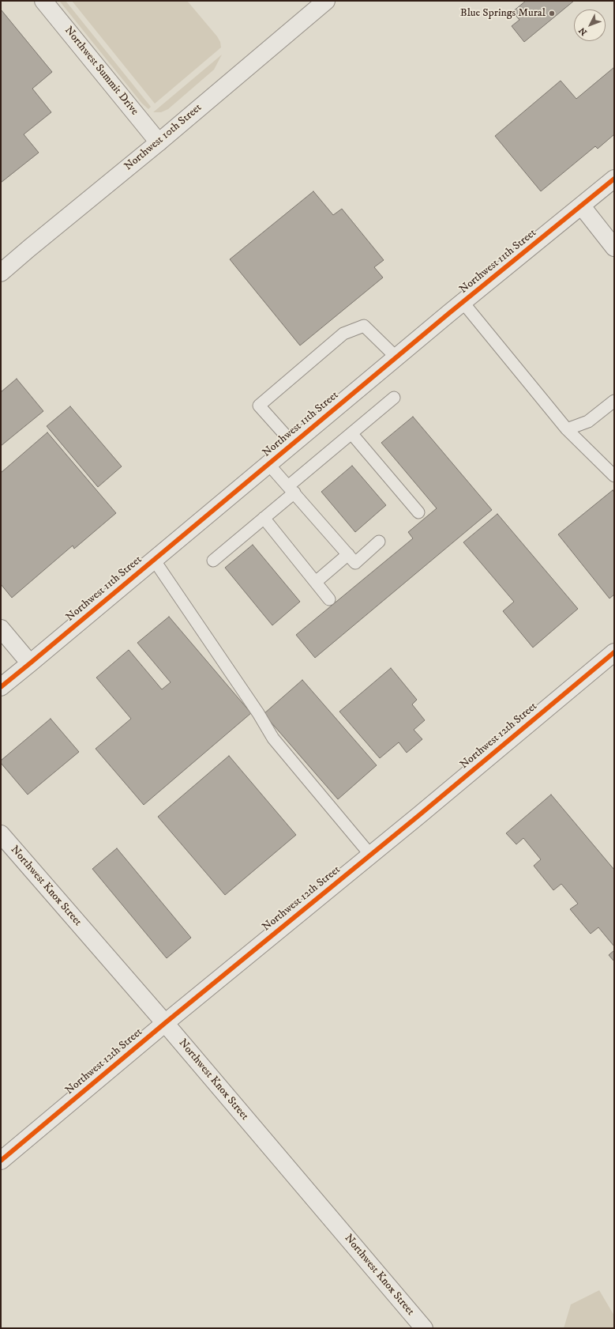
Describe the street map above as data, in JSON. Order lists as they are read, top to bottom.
{
  "streets": {
    "street": [
      "Northwest Summit Drive",
      "Northwest 10th Street",
      "Northwest 11th Street",
      "Northwest 12th Street",
      "Northwest Knox Street"
    ]
  },
  "crossings": [
    ["Northwest Summit Drive", "Northwest 10th Street"],
    ["Northwest 12th Street", "Northwest Knox Street"]
  ],
  "places": ["Blue Springs Mural"],
  "north": "bottom left"
}
